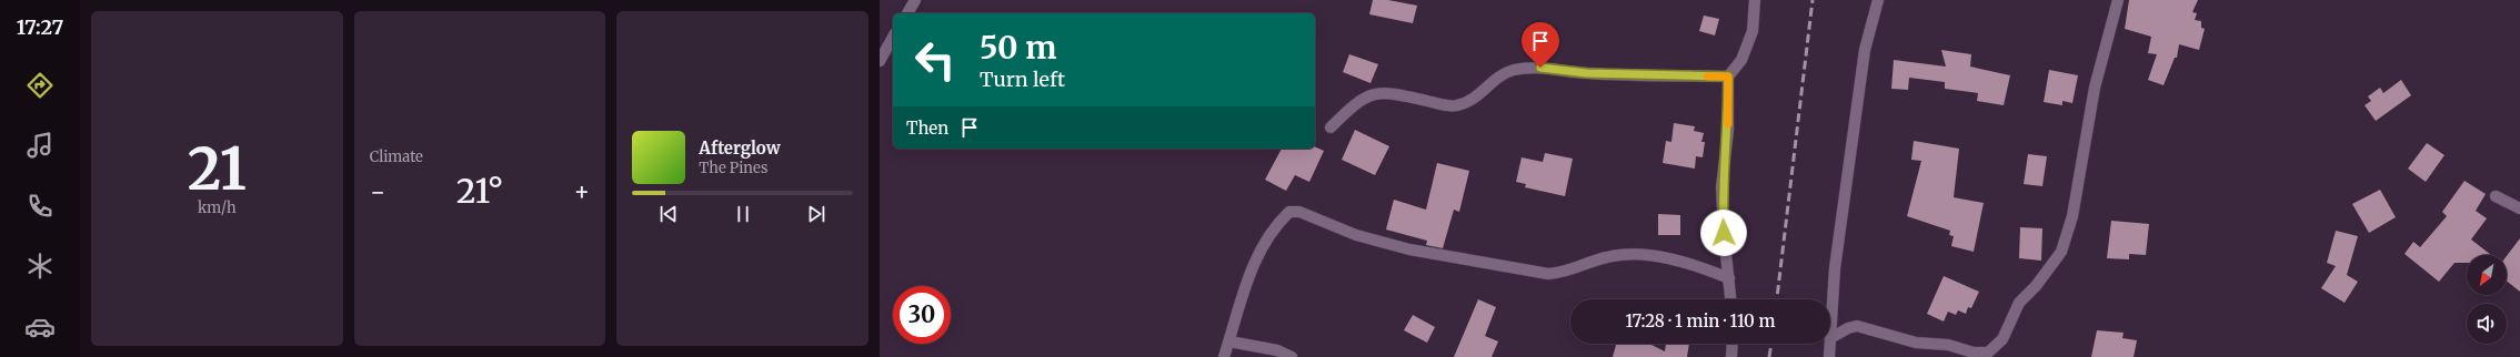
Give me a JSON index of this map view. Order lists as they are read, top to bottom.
{
  "north": "bottom left",
  "page": {
    "tabs": "17:27",
    "tile": [
      ["21", "km/h"],
      "Climate"
    ],
    "turn": ["50 m", "Turn left"],
    "then": "Then",
    "song": ["Afterglow", "The Pines"],
    "heat": ["−", "21°", "+"],
    "limit": "30",
    "trip": "17:28 · 1 min · 110 m"
  }
}
